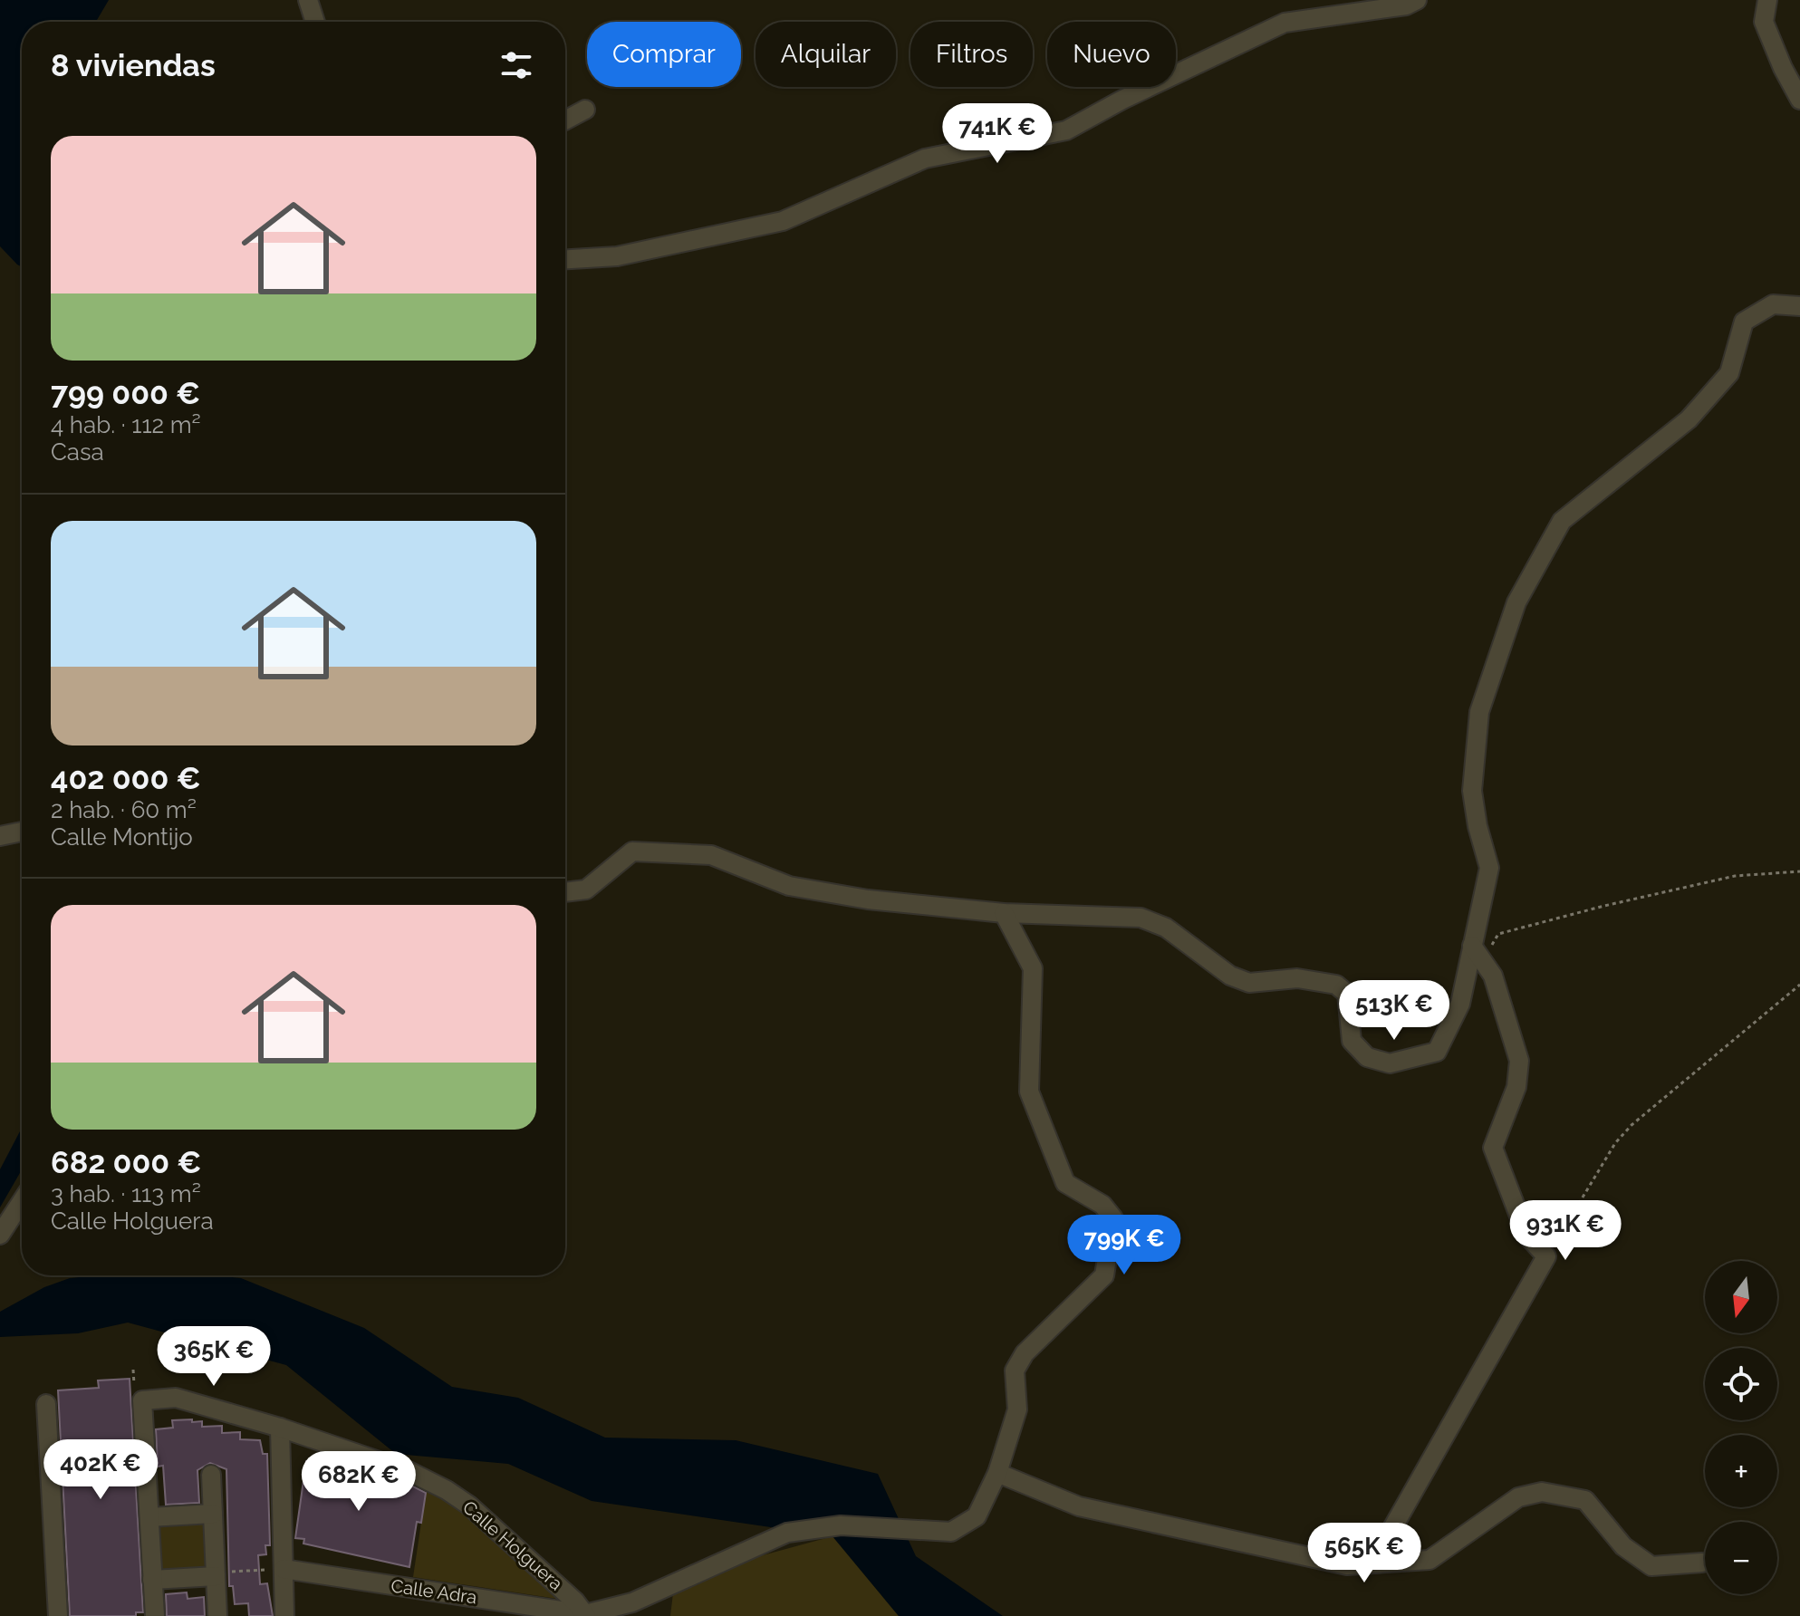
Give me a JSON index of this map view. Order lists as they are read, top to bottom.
{
  "streets": {
    "street": ["Calle Holguera", "Calle Adra"]
  },
  "crossings": [
    ["Calle Holguera", "Calle Adra"]
  ],
  "north": "bottom",
  "page": {
    "chip": [
      "Comprar",
      "Alquilar",
      "Filtros",
      "Nuevo"
    ],
    "heading": "8 viviendas",
    "price": [
      "741K €",
      "513K €",
      "931K €",
      "799K €",
      "365K €",
      "402K €",
      "682K €",
      "565K €"
    ],
    "list": [
      {
        "name": "799 000 €",
        "note": "4 hab. · 112 m² · Casa"
      },
      {
        "name": "402 000 €",
        "note": "2 hab. · 60 m² · Calle Montijo"
      },
      {
        "name": "682 000 €",
        "note": "3 hab. · 113 m² · Calle Holguera"
      }
    ],
    "map_buttons": ["+", "−"]
  }
}
